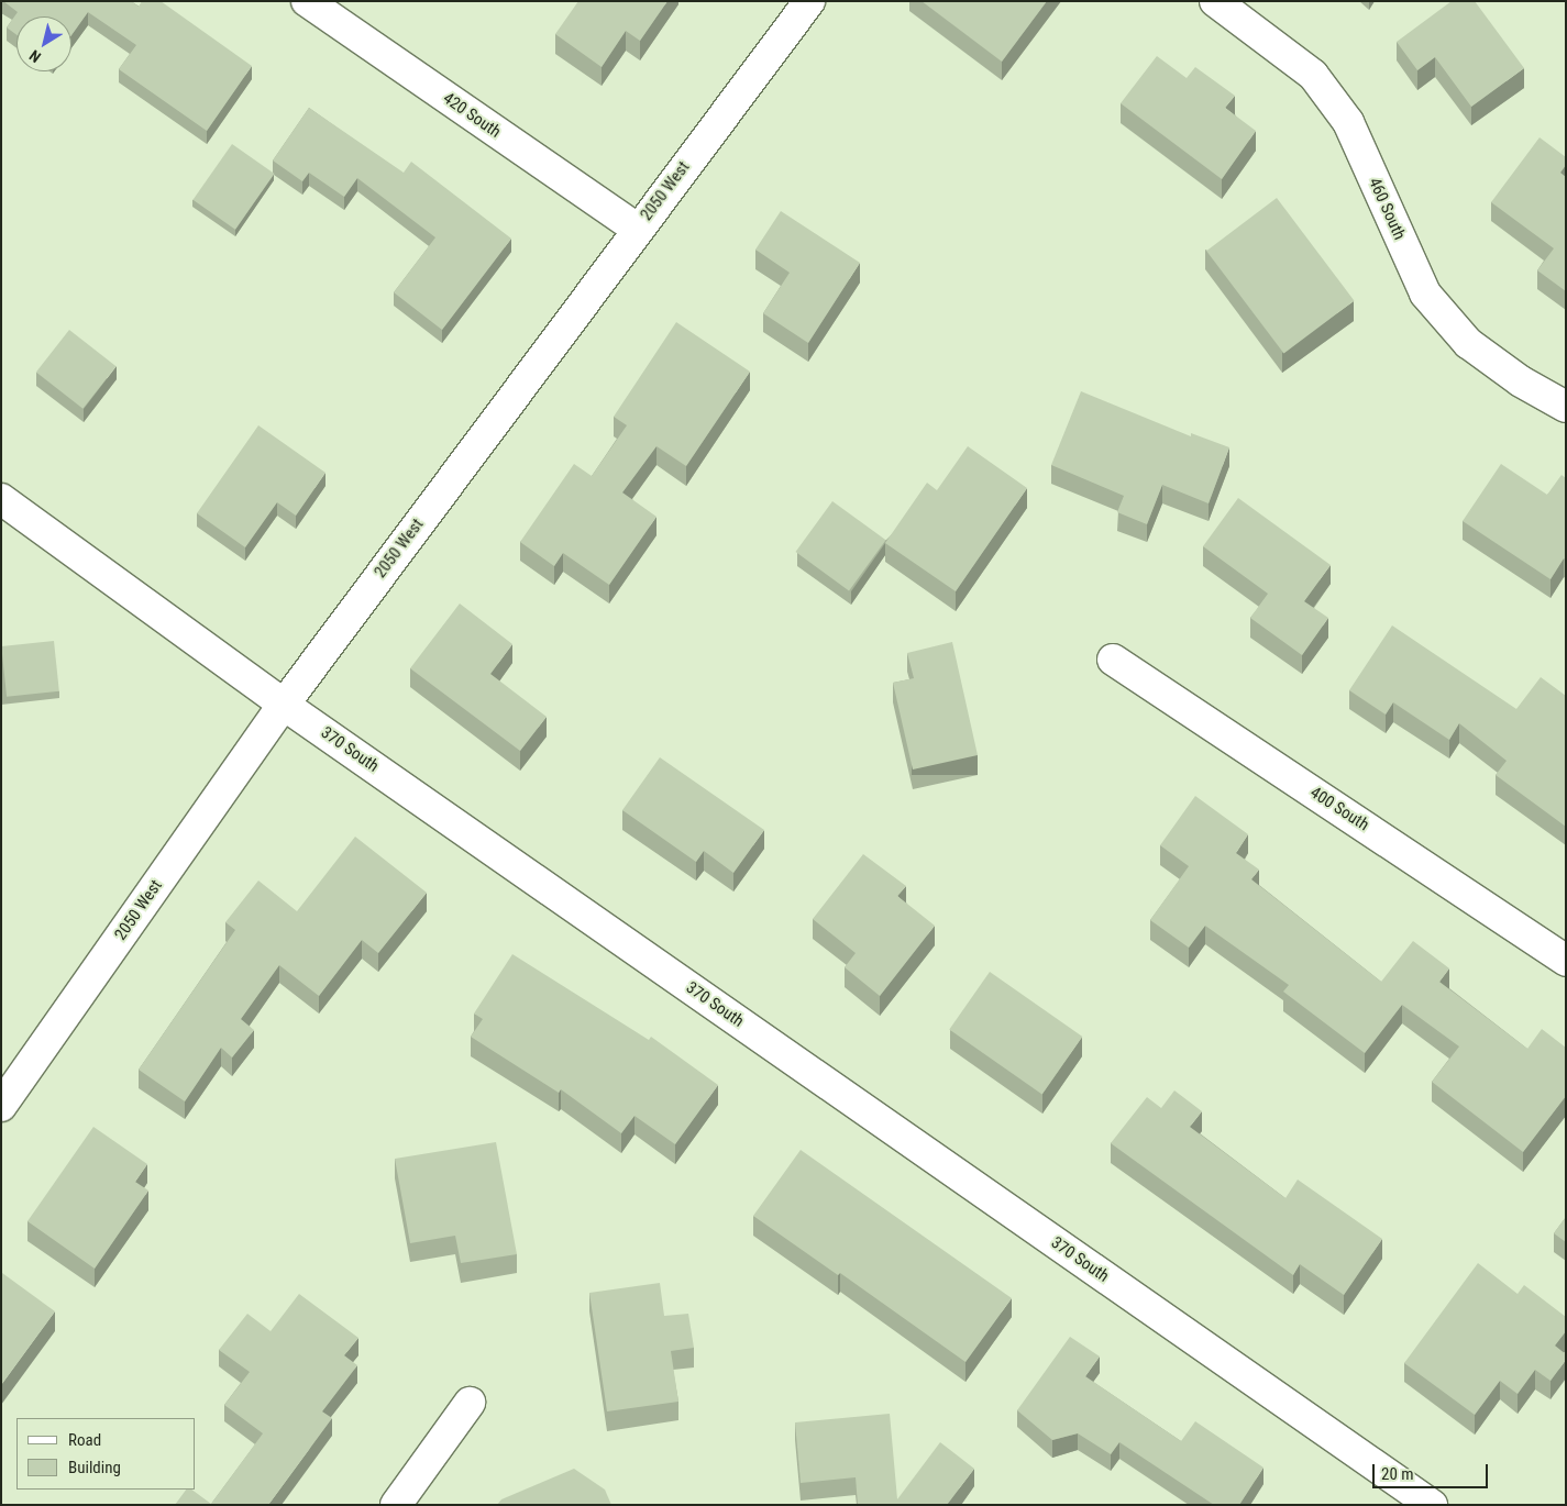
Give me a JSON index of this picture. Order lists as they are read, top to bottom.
{
  "streets": {
    "street": [
      "420 South",
      "2050 West",
      "460 South",
      "370 South",
      "400 South"
    ]
  },
  "crossings": [
    ["420 South", "2050 West"],
    ["2050 West", "370 South"]
  ],
  "legend": ["Road", "Building"],
  "scale_bar": "20 m",
  "north": "bottom left"
}
